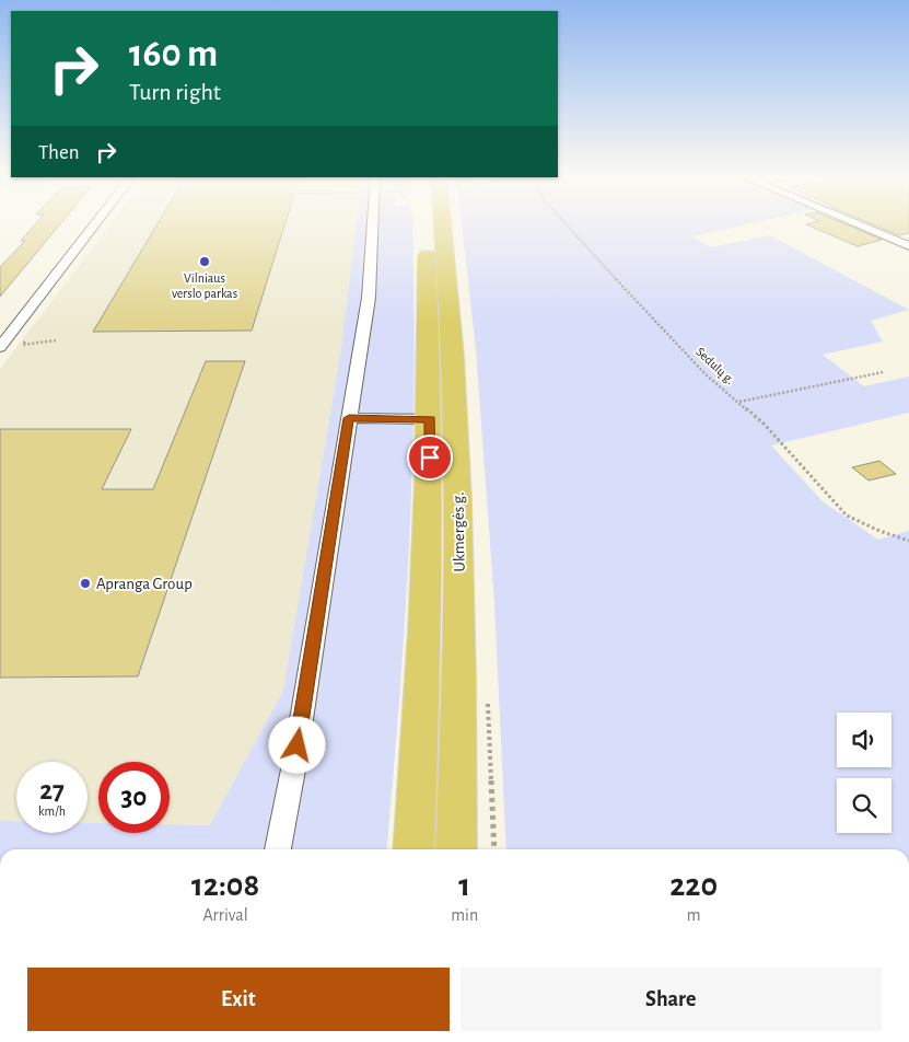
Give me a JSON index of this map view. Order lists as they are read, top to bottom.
{
  "streets": {
    "highway": ["Ukmergės g."],
    "path": ["Sedulų g."]
  },
  "places": ["Vilniaus verslo parkas", "Apranga Group"],
  "page": {
    "turn": ["160 m", "Turn right"],
    "then": "Then",
    "speed": "27 km/h",
    "limit": "30",
    "eta": [
      "12:08",
      "Arrival",
      "1",
      "min",
      "220",
      "m"
    ],
    "buttons": ["Exit", "Share"]
  }
}
